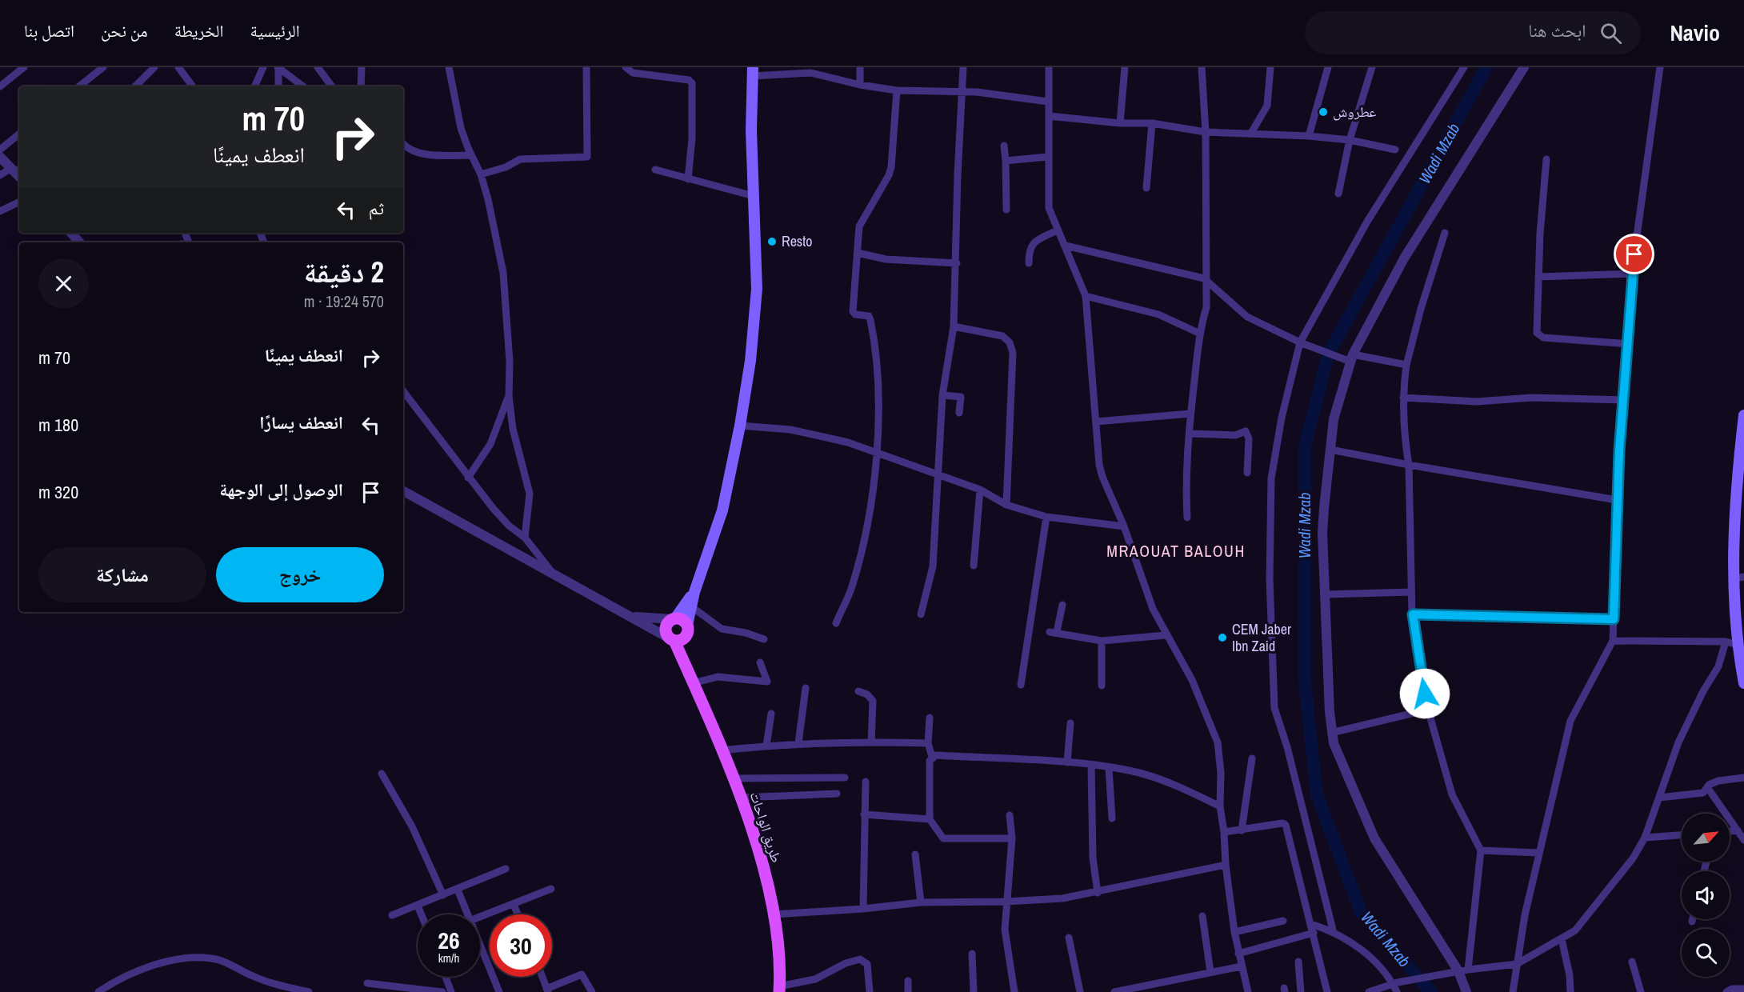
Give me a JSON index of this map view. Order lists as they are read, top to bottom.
{
  "streets": {
    "main road": ["طريق الواحات"]
  },
  "districts": ["MRAOUAT BALOUH"],
  "water": ["Wadi Mzab"],
  "places": ["عطروش", "Resto", "CEM Jaber Ibn Zaid"],
  "north": "top right",
  "page": {
    "header": "Navio",
    "search": "ابحث هنا",
    "nav": [
      "الرئيسية",
      "الخريطة",
      "من نحن",
      "اتصل بنا"
    ],
    "turn": ["70 m", "انعطف يمينًا"],
    "then": "ثم",
    "heading": ["2 دقيقة", "570 m · 19:24"],
    "list": [
      {
        "name": "انعطف يمينًا",
        "value": "70 m"
      },
      {
        "name": "انعطف يسارًا",
        "value": "180 m"
      },
      {
        "name": "الوصول إلى الوجهة",
        "value": "320 m"
      }
    ],
    "buttons": ["خروج", "مشاركة"],
    "speed": "26 km/h",
    "limit": "30"
  }
}
